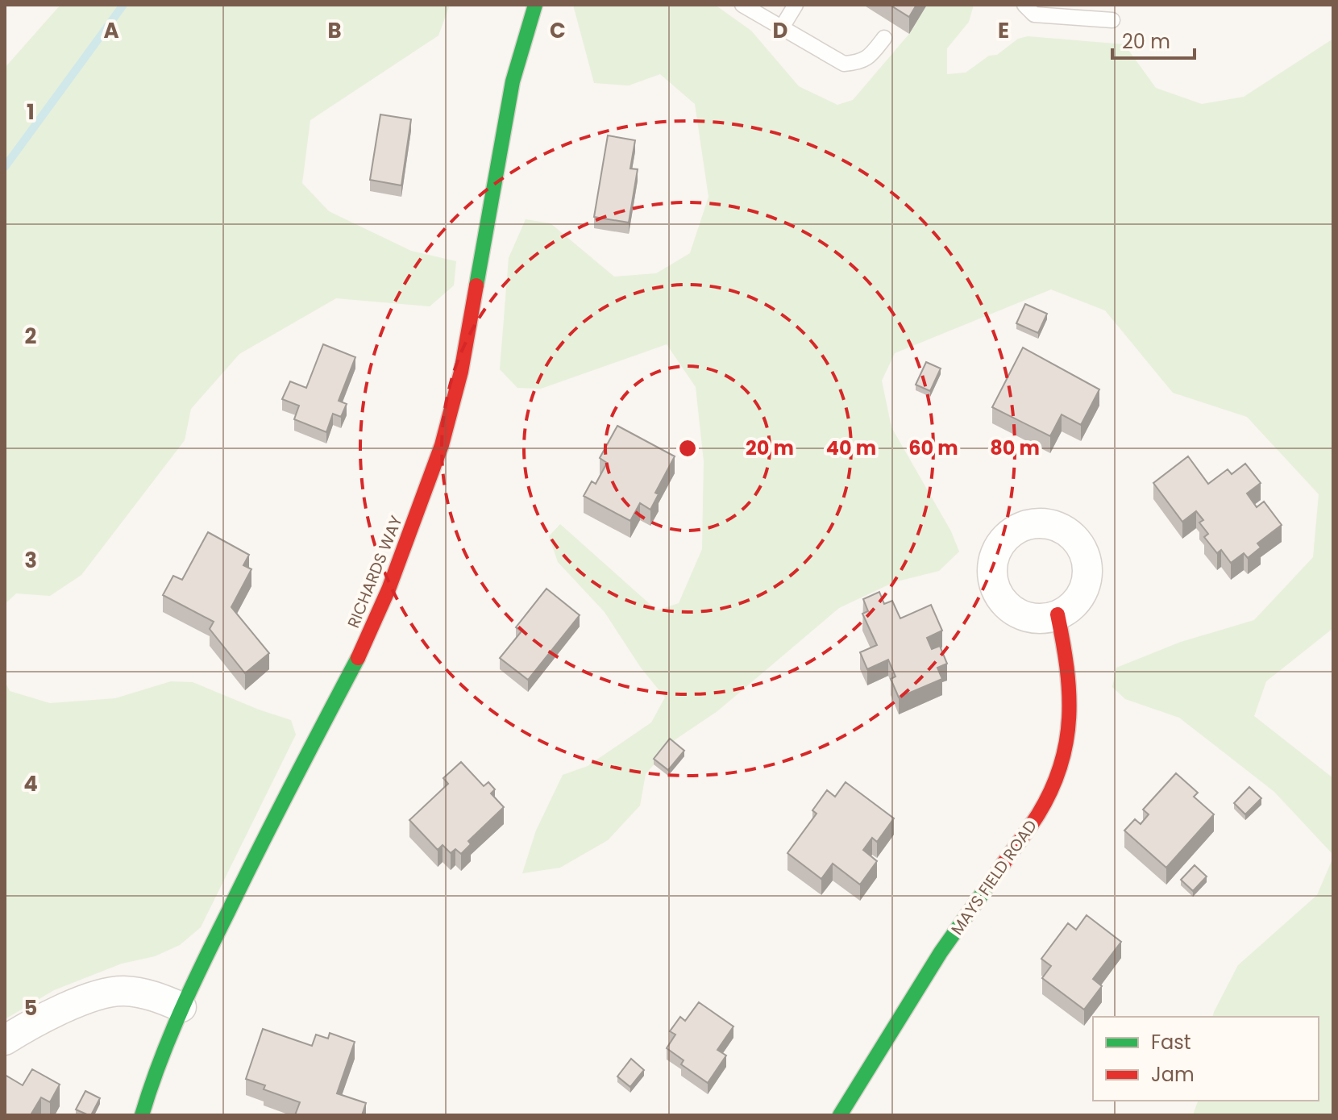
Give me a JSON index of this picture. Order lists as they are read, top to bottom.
{
  "streets": {
    "street": ["RICHARDS WAY", "MAYS FIELD ROAD"]
  },
  "legend": ["Fast", "Jam"],
  "scale_bar": "20 m",
  "grid": {
    "columns": [
      "A",
      "B",
      "C",
      "D",
      "E"
    ],
    "rows": [
      "1",
      "2",
      "3",
      "4",
      "5"
    ]
  },
  "rings": [
    "20 m",
    "40 m",
    "60 m",
    "80 m"
  ]
}
